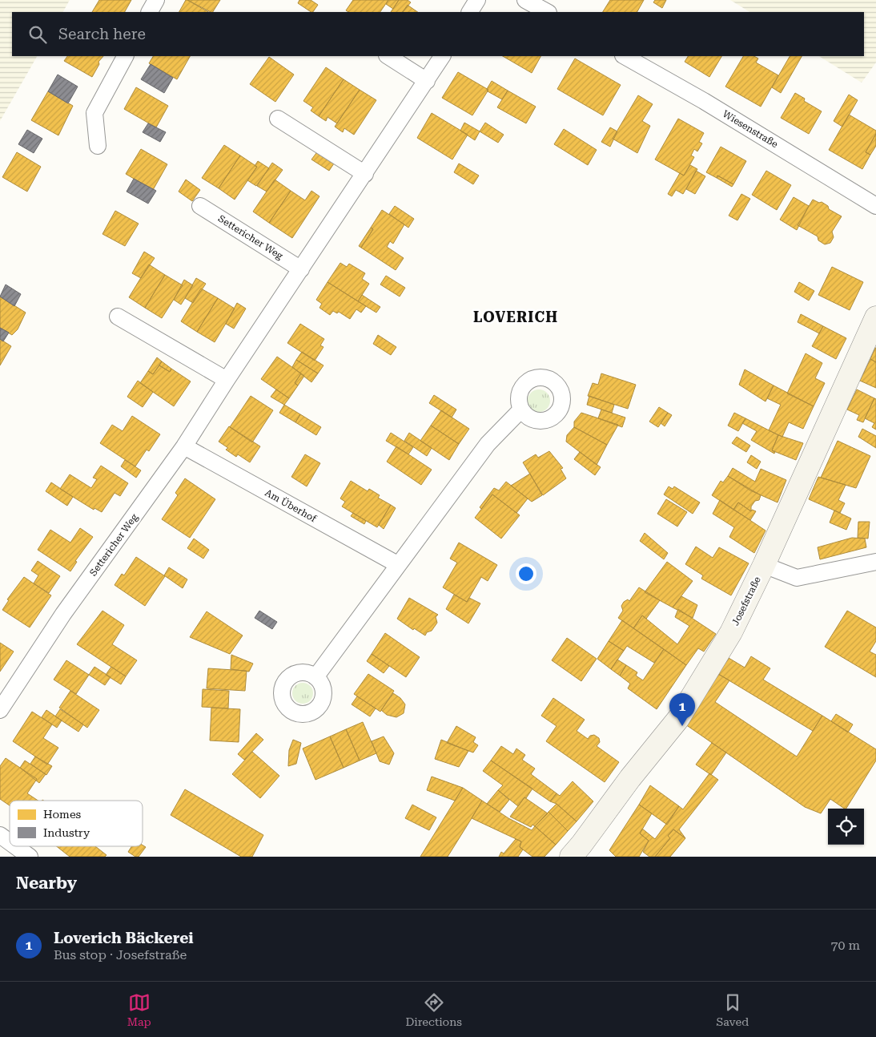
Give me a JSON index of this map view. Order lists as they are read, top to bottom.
{
  "streets": {
    "street": [
      "Wiesenstraße",
      "Settericher Weg",
      "Am Überhof",
      "Josefstraße"
    ]
  },
  "crossings": [
    ["Settericher Weg", "Am Überhof"]
  ],
  "districts": ["LOVERICH"],
  "legend": ["Homes", "Industry"],
  "page": {
    "search": "Search here",
    "pins": "1",
    "heading": "Nearby",
    "list": [
      {
        "mark": "1",
        "name": "Loverich Bäckerei",
        "note": "Bus stop · Josefstraße",
        "value": "70 m"
      }
    ],
    "nav": ["Map", "Directions", "Saved"]
  }
}
